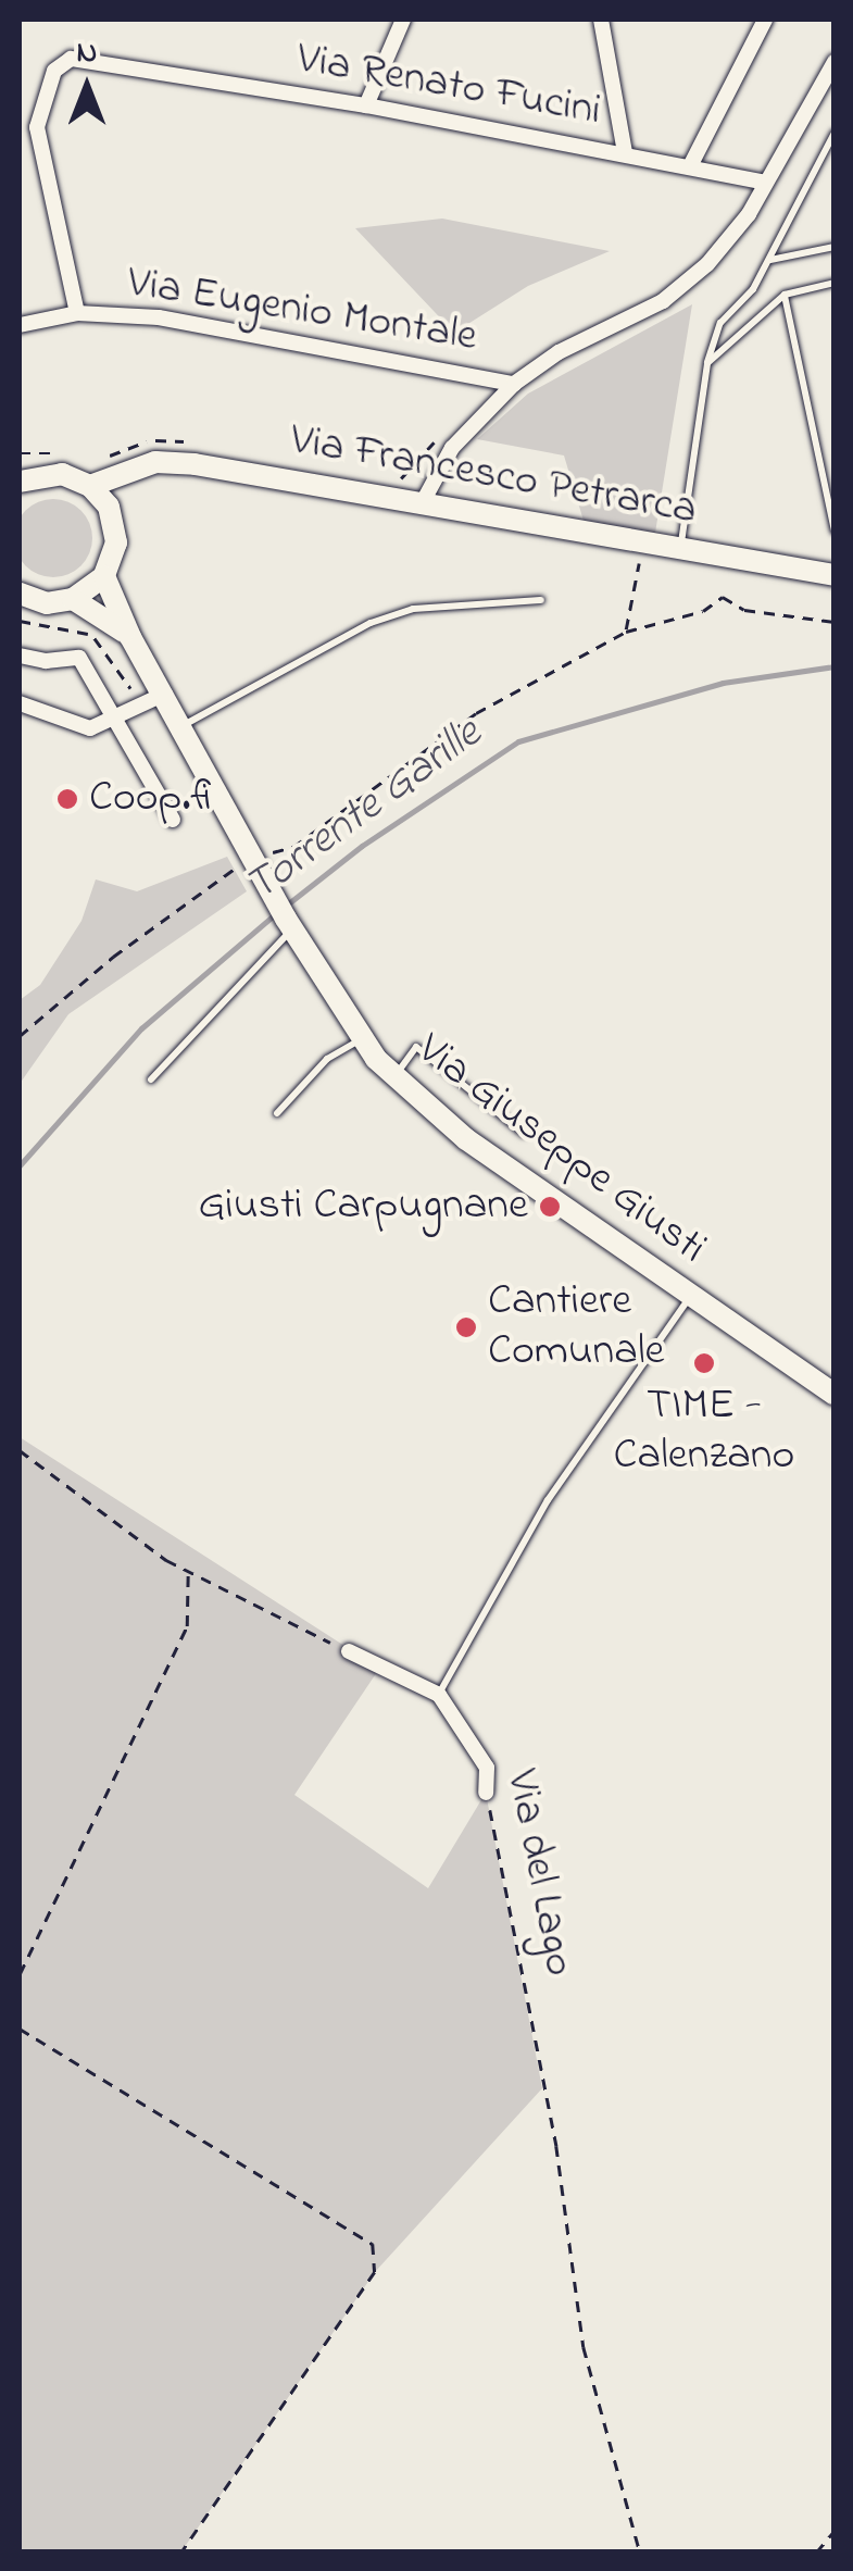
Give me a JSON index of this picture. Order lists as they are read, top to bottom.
{
  "streets": {
    "street": [
      "Via Renato Fucini",
      "Via Eugenio Montale",
      "Via Francesco Petrarca",
      "Via Giuseppe Giusti",
      "Via del Lago"
    ]
  },
  "crossings": [
    ["Via Renato Fucini", "Via Eugenio Montale"]
  ],
  "water": ["Torrente Garille"],
  "places": [
    "Coop.fi",
    "Giusti Carpugnane",
    "Cantiere Comunale",
    "TIME - Calenzano"
  ],
  "north": "top"
}
